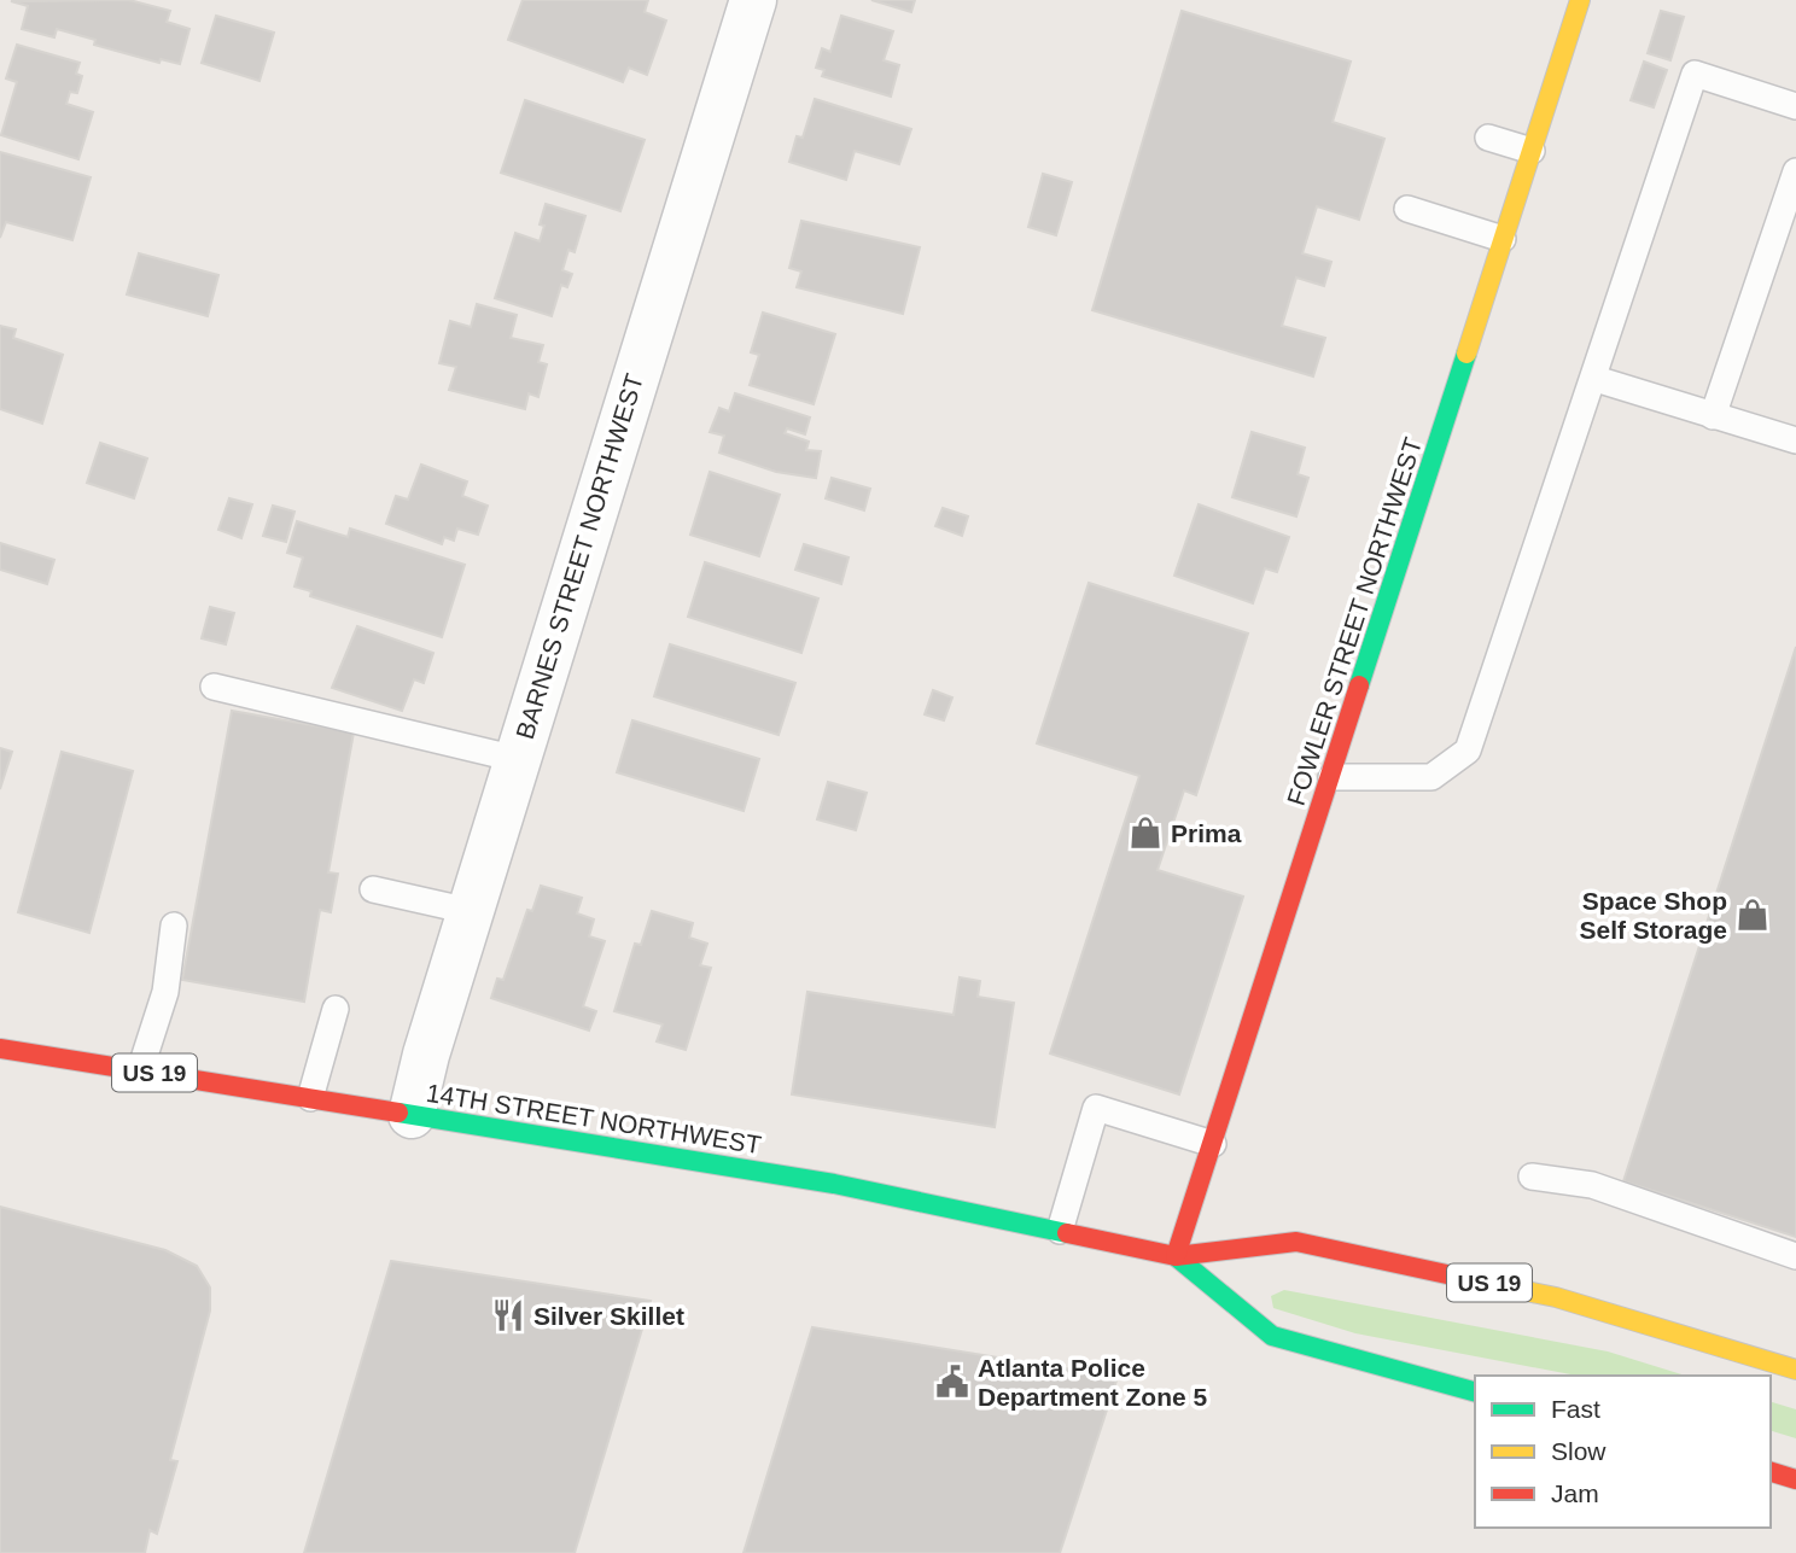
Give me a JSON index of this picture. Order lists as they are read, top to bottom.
{
  "streets": {
    "main road": ["FOWLER STREET NORTHWEST", "US 19", "14TH STREET NORTHWEST"],
    "street": ["BARNES STREET NORTHWEST"]
  },
  "crossings": [
    ["BARNES STREET NORTHWEST", "14TH STREET NORTHWEST"],
    ["FOWLER STREET NORTHWEST", "14TH STREET NORTHWEST"]
  ],
  "places": {
    "shop": ["Prima", "Space Shop Self Storage"],
    "restaurant": ["Silver Skillet"],
    "public building": ["Atlanta Police Department Zone 5"]
  },
  "legend": ["Fast", "Slow", "Jam"]
}
